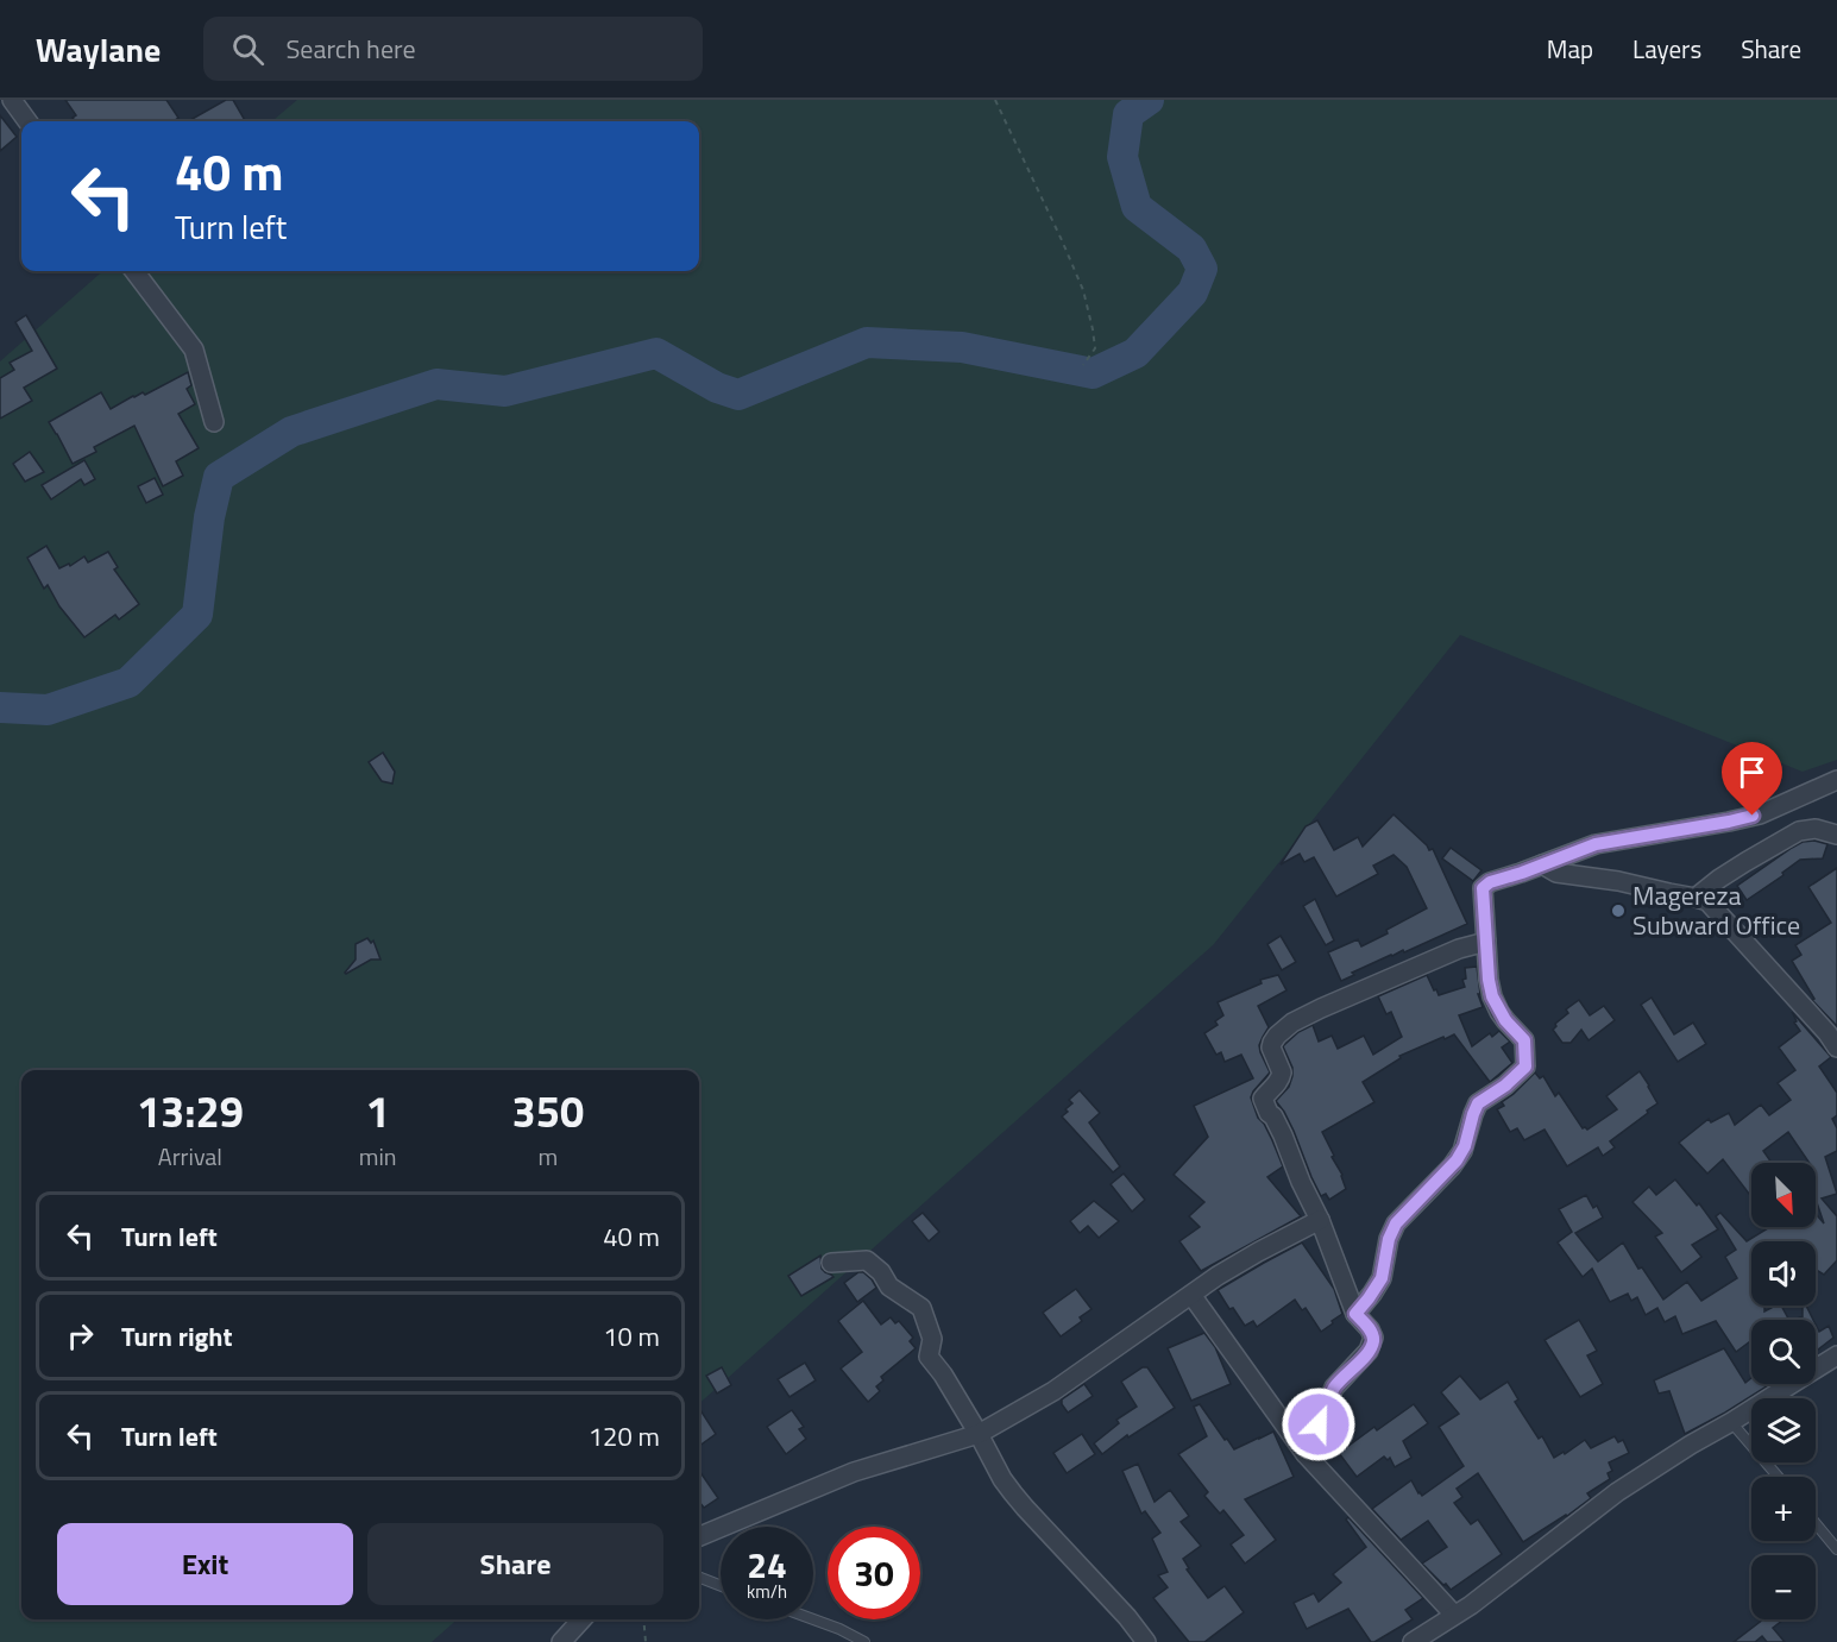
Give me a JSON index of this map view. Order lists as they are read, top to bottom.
{
  "places": ["Magereza Subward Office"],
  "north": "bottom right",
  "page": {
    "header": "Waylane",
    "search": "Search here",
    "nav": ["Map", "Layers", "Share"],
    "turn": ["40 m", "Turn left"],
    "eta": [
      "13:29",
      "Arrival",
      "1",
      "min",
      "350",
      "m"
    ],
    "map_buttons": ["+", "−"],
    "list": [
      {
        "name": "Turn left",
        "value": "40 m"
      },
      {
        "name": "Turn right",
        "value": "10 m"
      },
      {
        "name": "Turn left",
        "value": "120 m"
      }
    ],
    "buttons": ["Exit", "Share"],
    "speed": "24 km/h",
    "limit": "30"
  }
}
